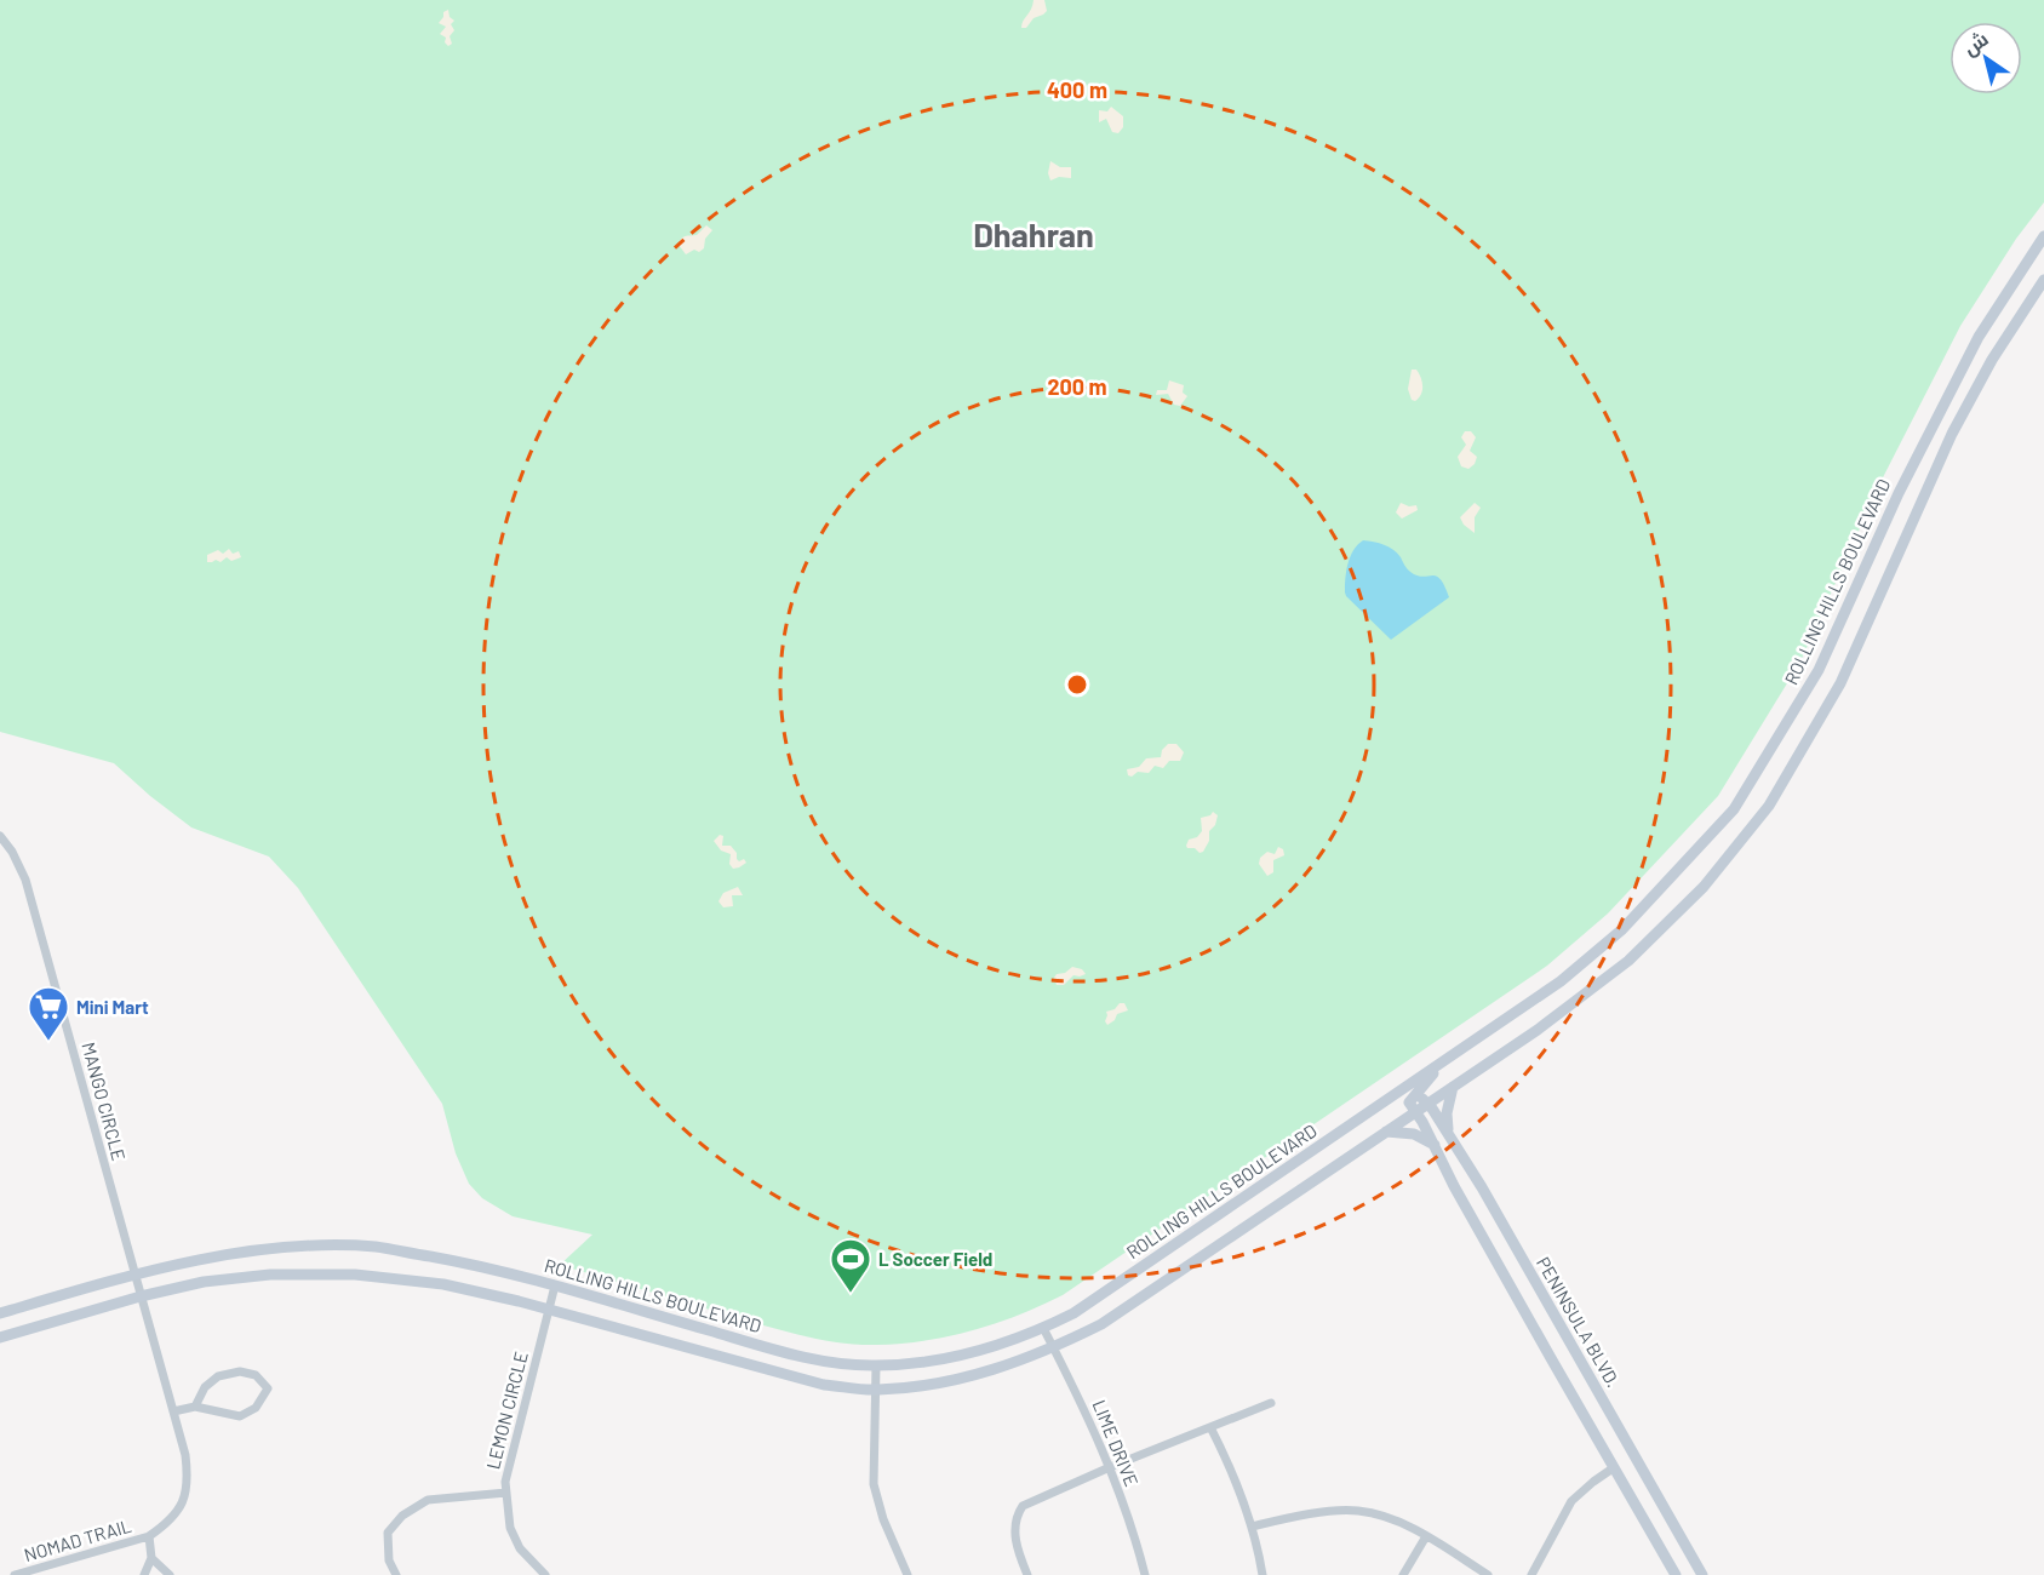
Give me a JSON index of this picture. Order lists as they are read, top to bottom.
{
  "streets": {
    "main road": ["ROLLING HILLS BOULEVARD", "PENINSULA BLVD."],
    "street": [
      "MANGO CIRCLE",
      "LEMON CIRCLE",
      "LIME DRIVE",
      "NOMAD TRAIL"
    ]
  },
  "crossings": [
    ["ROLLING HILLS BOULEVARD", "MANGO CIRCLE"],
    ["ROLLING HILLS BOULEVARD", "LEMON CIRCLE"],
    ["ROLLING HILLS BOULEVARD", "LIME DRIVE"],
    ["MANGO CIRCLE", "NOMAD TRAIL"]
  ],
  "districts": ["Dhahran"],
  "places": {
    "supermarket": ["Mini Mart"],
    "sports": ["L Soccer Field"]
  },
  "north": "top left",
  "rings": ["400 m", "200 m"]
}
